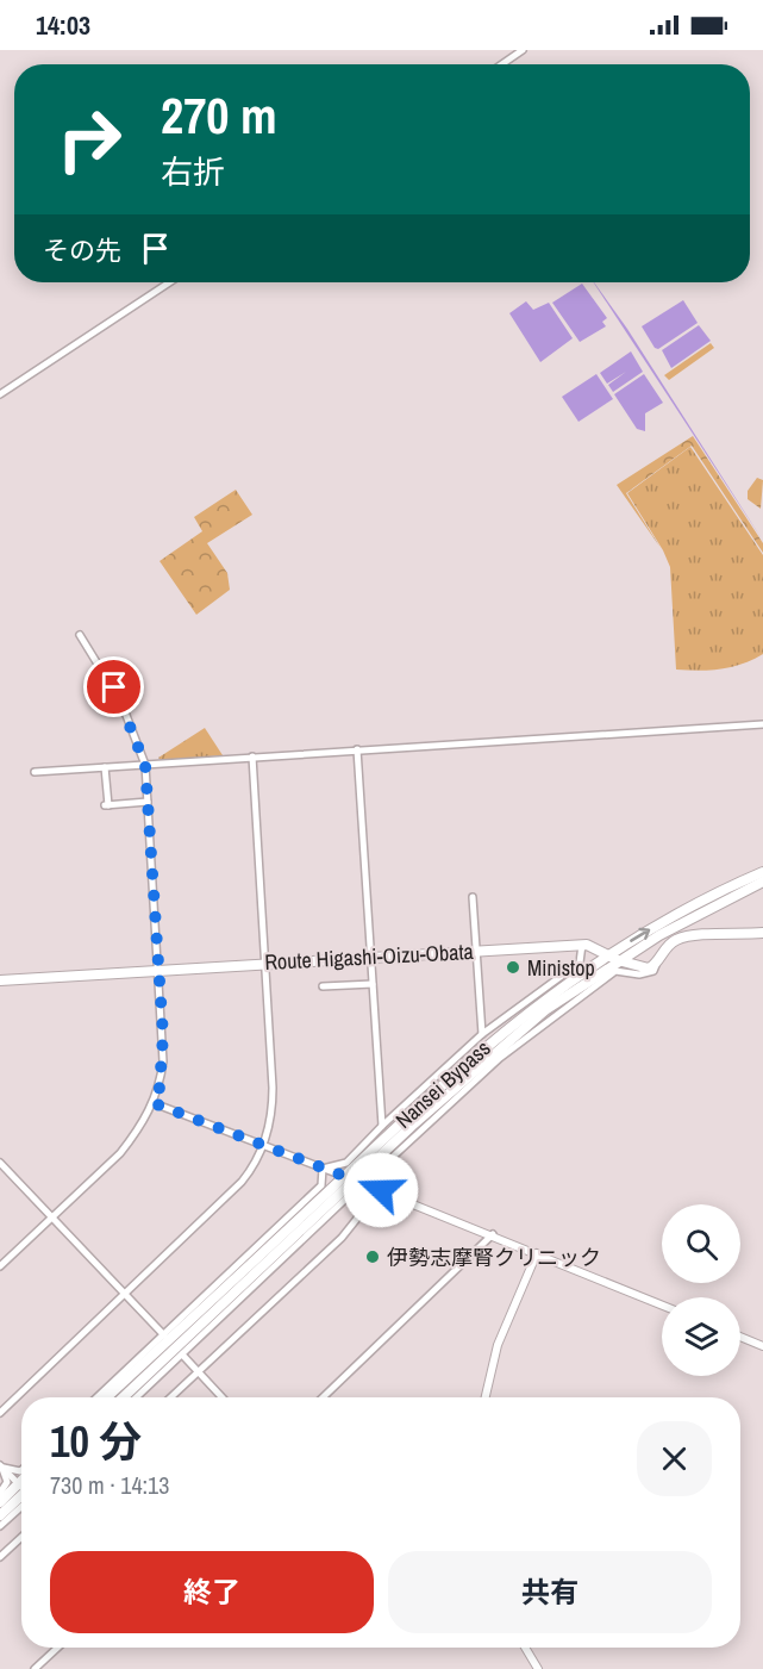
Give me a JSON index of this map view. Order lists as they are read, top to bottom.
{
  "streets": {
    "highway": ["Nansei Bypass"],
    "main road": ["Route Higashi-Oizu-Obata"]
  },
  "crossings": [
    ["Route Higashi-Oizu-Obata", "Nansei Bypass"]
  ],
  "places": ["Ministop", "伊勢志摩腎クリニック"],
  "page": {
    "status": "14:03",
    "turn": ["270 m", "右折"],
    "then": "その先",
    "heading": ["10 分", "730 m · 14:13"],
    "buttons": ["終了", "共有"]
  }
}
